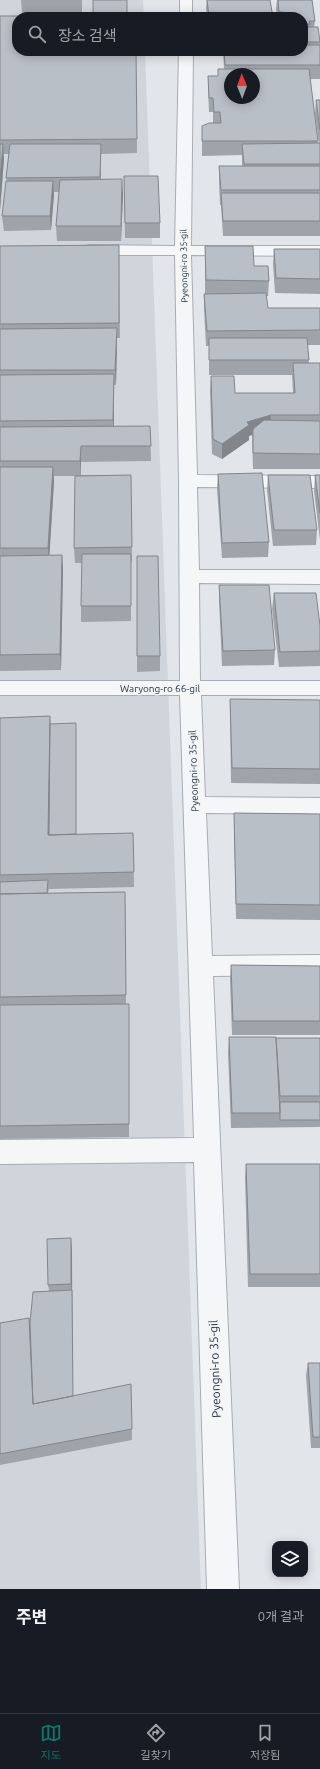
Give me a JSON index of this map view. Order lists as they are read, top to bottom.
{
  "streets": {
    "street": ["Pyeongni-ro 35-gil", "Waryong-ro 66-gil"]
  },
  "crossings": [
    ["Pyeongni-ro 35-gil", "Waryong-ro 66-gil"]
  ],
  "north": "top",
  "page": {
    "search": "장소 검색",
    "heading": ["주변", "0개 결과"],
    "nav": ["지도", "길찾기", "저장됨"]
  }
}
